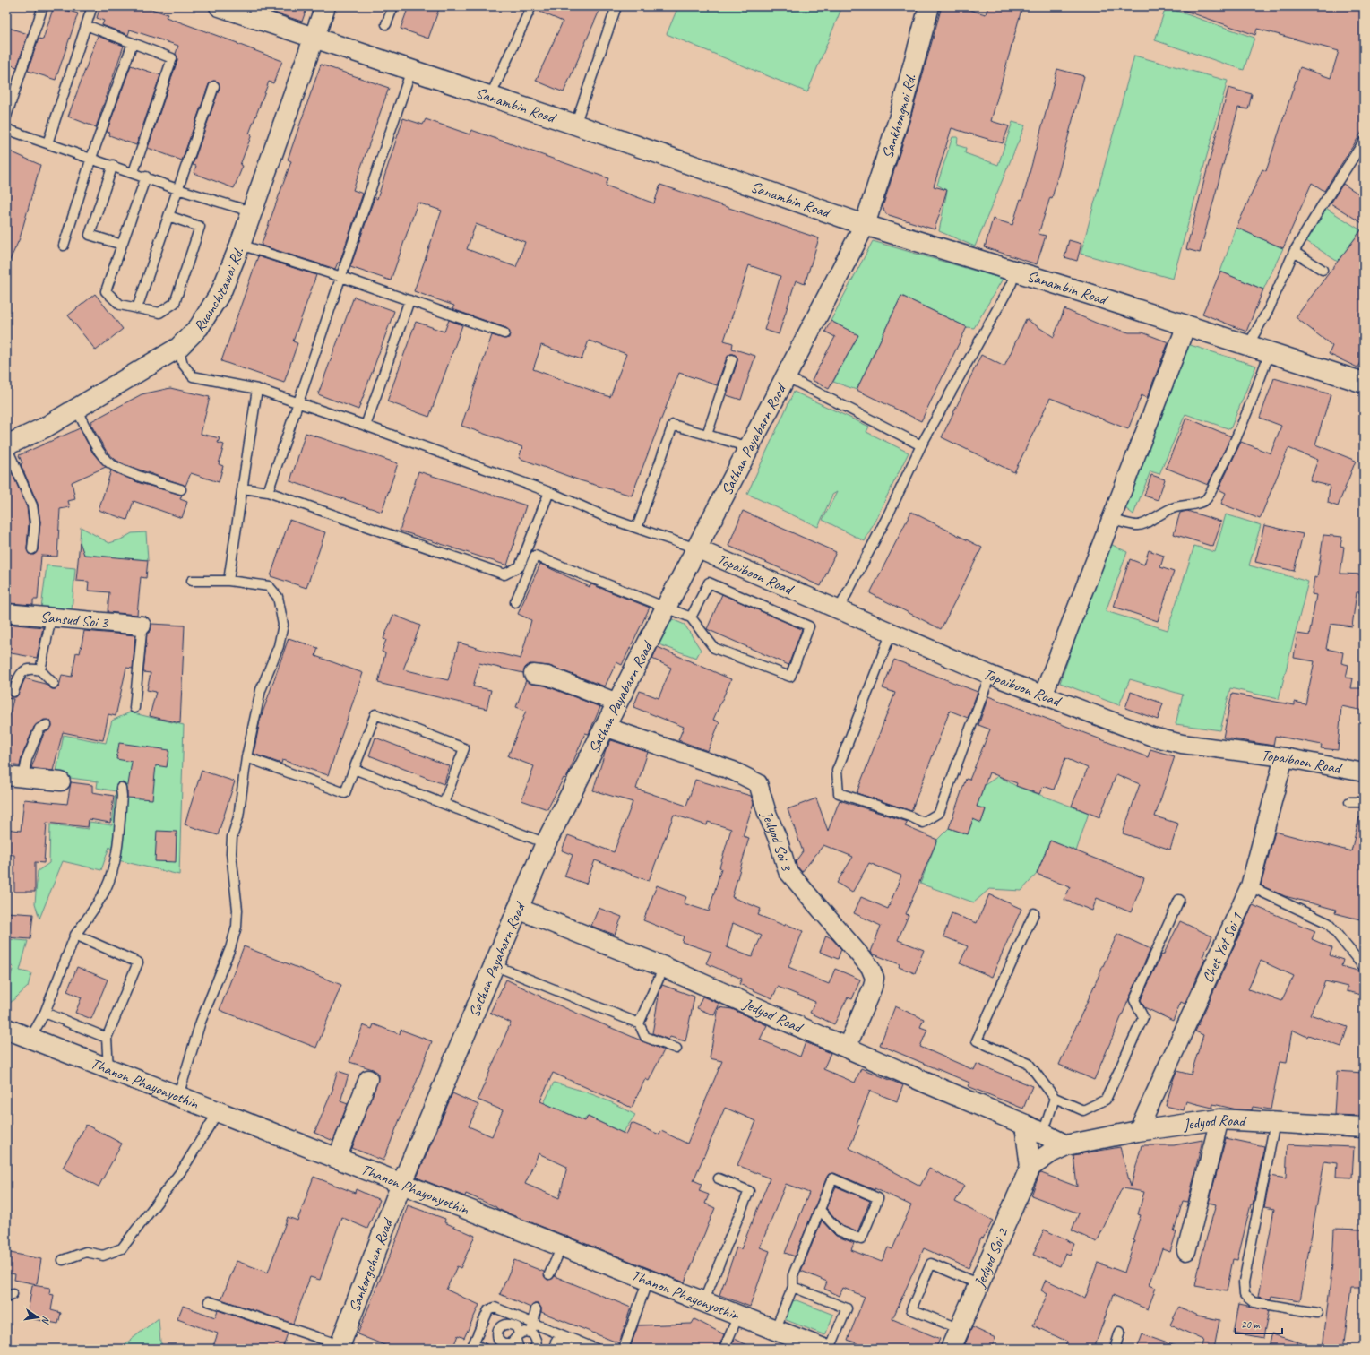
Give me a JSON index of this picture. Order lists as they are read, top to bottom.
{
  "streets": {
    "street": [
      "Sanambin Road",
      "Sankhongnoi Rd.",
      "Ruamchitawai Rd.",
      "Sathan Payabarn Road",
      "Topaiboon Road",
      "Sansud Soi 3",
      "Jedyod Soi 3",
      "Chet Yot Soi 1",
      "Jedyod Road",
      "Thanon Phayonyothin",
      "Jedyod Soi 2",
      "Sankorgchan Road"
    ]
  },
  "crossings": [
    ["Sanambin Road", "Sankhongnoi Rd."],
    ["Sanambin Road", "Ruamchitawai Rd."],
    ["Sanambin Road", "Sathan Payabarn Road"],
    ["Sankhongnoi Rd.", "Sathan Payabarn Road"],
    ["Sathan Payabarn Road", "Topaiboon Road"],
    ["Sathan Payabarn Road", "Jedyod Soi 3"],
    ["Sathan Payabarn Road", "Jedyod Road"],
    ["Sathan Payabarn Road", "Thanon Phayonyothin"],
    ["Sathan Payabarn Road", "Sankorgchan Road"],
    ["Topaiboon Road", "Chet Yot Soi 1"],
    ["Jedyod Soi 3", "Jedyod Road"],
    ["Chet Yot Soi 1", "Jedyod Road"],
    ["Jedyod Road", "Jedyod Soi 2"],
    ["Thanon Phayonyothin", "Sankorgchan Road"]
  ],
  "scale_bar": "20 m",
  "north": "right"
}
